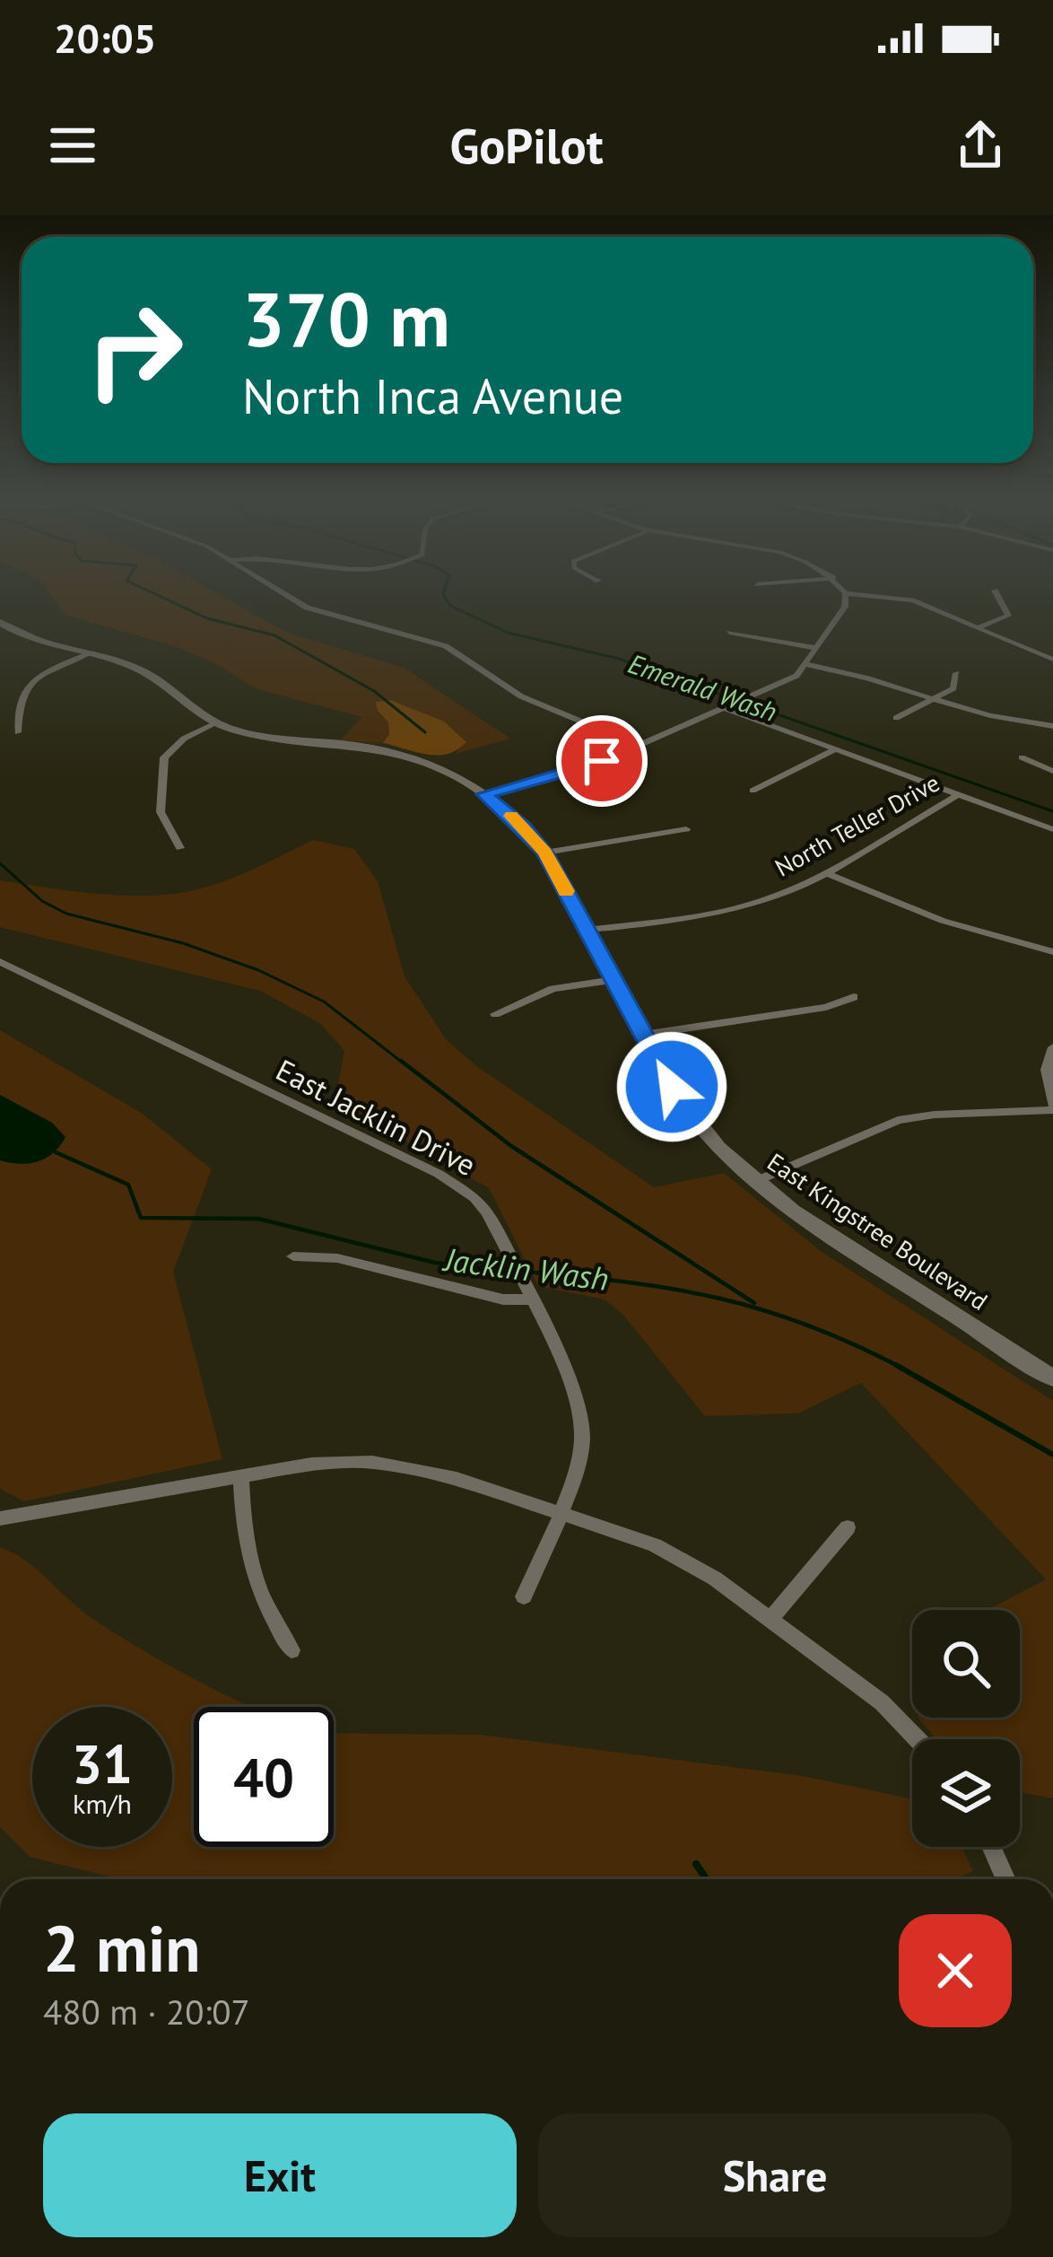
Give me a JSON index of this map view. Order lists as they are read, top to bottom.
{
  "streets": {
    "street": ["North Teller Drive", "East Jacklin Drive", "East Kingstree Boulevard"]
  },
  "crossings": [
    ["North Teller Drive", "East Kingstree Boulevard"]
  ],
  "water": ["Emerald Wash", "Jacklin Wash"],
  "page": {
    "status": "20:05",
    "header": "GoPilot",
    "turn": ["370 m", "North Inca Avenue"],
    "speed": "31 km/h",
    "limit": "40",
    "heading": ["2 min", "480 m · 20:07"],
    "buttons": ["Exit", "Share"]
  }
}
